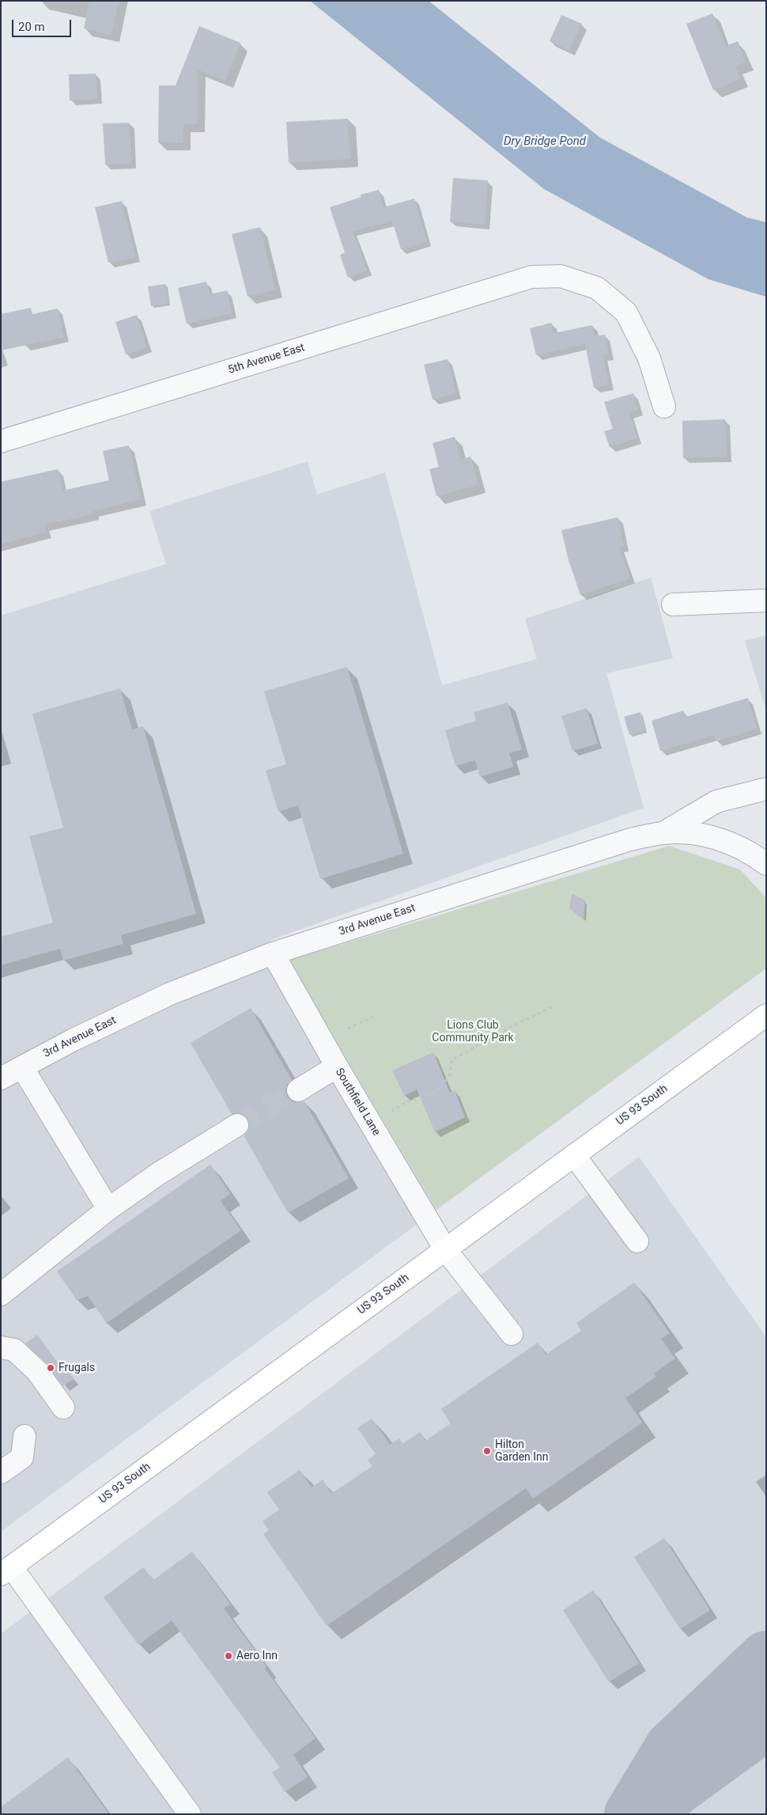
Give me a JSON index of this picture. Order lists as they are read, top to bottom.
{
  "streets": {
    "main road": ["US 93 South"],
    "street": ["5th Avenue East", "3rd Avenue East", "Southfield Lane"]
  },
  "crossings": [
    ["3rd Avenue East", "Southfield Lane"],
    ["Southfield Lane", "US 93 South"]
  ],
  "water": ["Dry Bridge Pond"],
  "parks": ["Lions Club Community Park"],
  "places": ["Frugals", "Hilton Garden Inn", "Aero Inn"],
  "scale_bar": "20 m"
}
